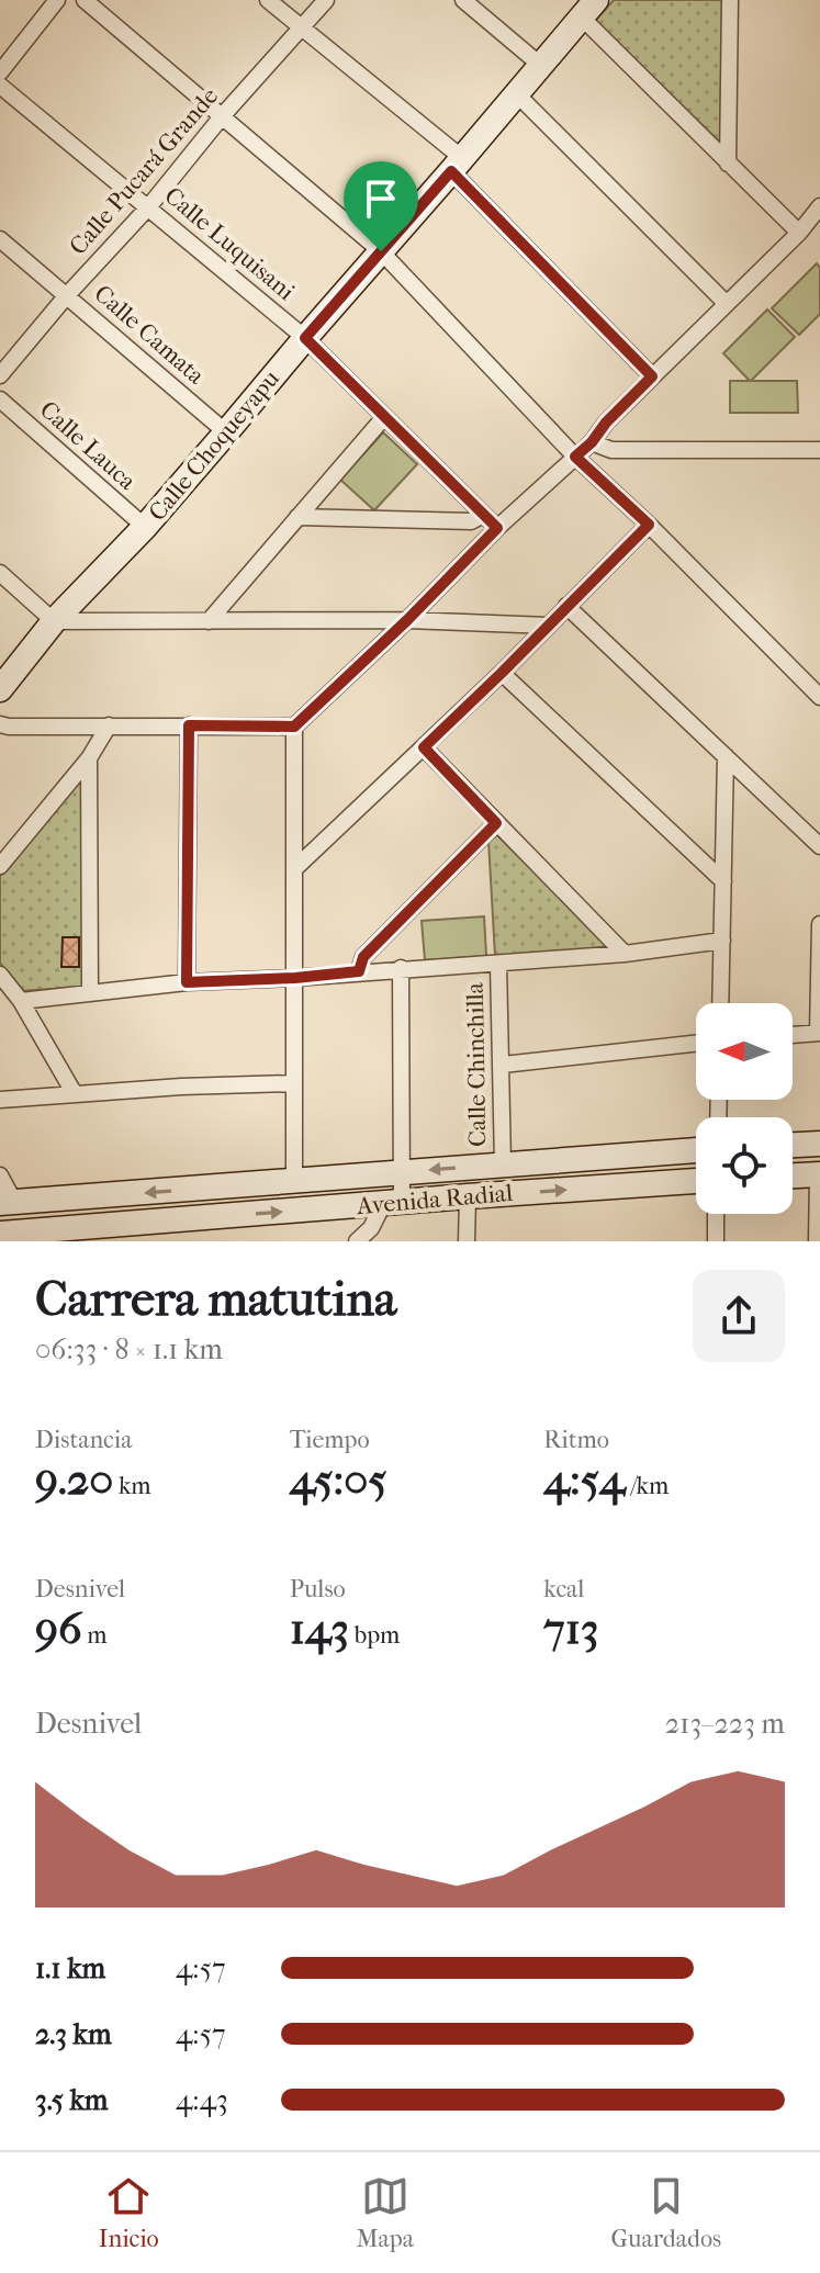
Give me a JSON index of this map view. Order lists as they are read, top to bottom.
{
  "streets": {
    "street": [
      "Calle Pucará Grande",
      "Calle Luquisani",
      "Calle Camata",
      "Calle Lauca",
      "Calle Choqueyapu",
      "Calle Chinchilla",
      "Avenida Radial"
    ]
  },
  "crossings": [
    ["Calle Pucará Grande", "Calle Luquisani"],
    ["Calle Pucará Grande", "Calle Camata"],
    ["Calle Luquisani", "Calle Choqueyapu"],
    ["Calle Camata", "Calle Choqueyapu"],
    ["Calle Lauca", "Calle Choqueyapu"],
    ["Calle Chinchilla", "Avenida Radial"]
  ],
  "north": "left",
  "page": {
    "heading": ["Carrera matutina", "06:33 · 8 × 1.1 km"],
    "stats": [
      ["Distancia", "9.20 km"],
      ["Tiempo", "45:05"],
      ["Ritmo", "4:54 /km"],
      ["Desnivel", "96 m"],
      ["Pulso", "143 bpm"],
      ["kcal", "713"]
    ],
    "chart": ["Desnivel", "213–223 m"],
    "list": [
      {
        "name": "1.1 km",
        "note": "4:57"
      },
      {
        "name": "2.3 km",
        "note": "4:57"
      },
      {
        "name": "3.5 km",
        "note": "4:43"
      }
    ],
    "tabs": ["Inicio", "Mapa", "Guardados"]
  }
}
